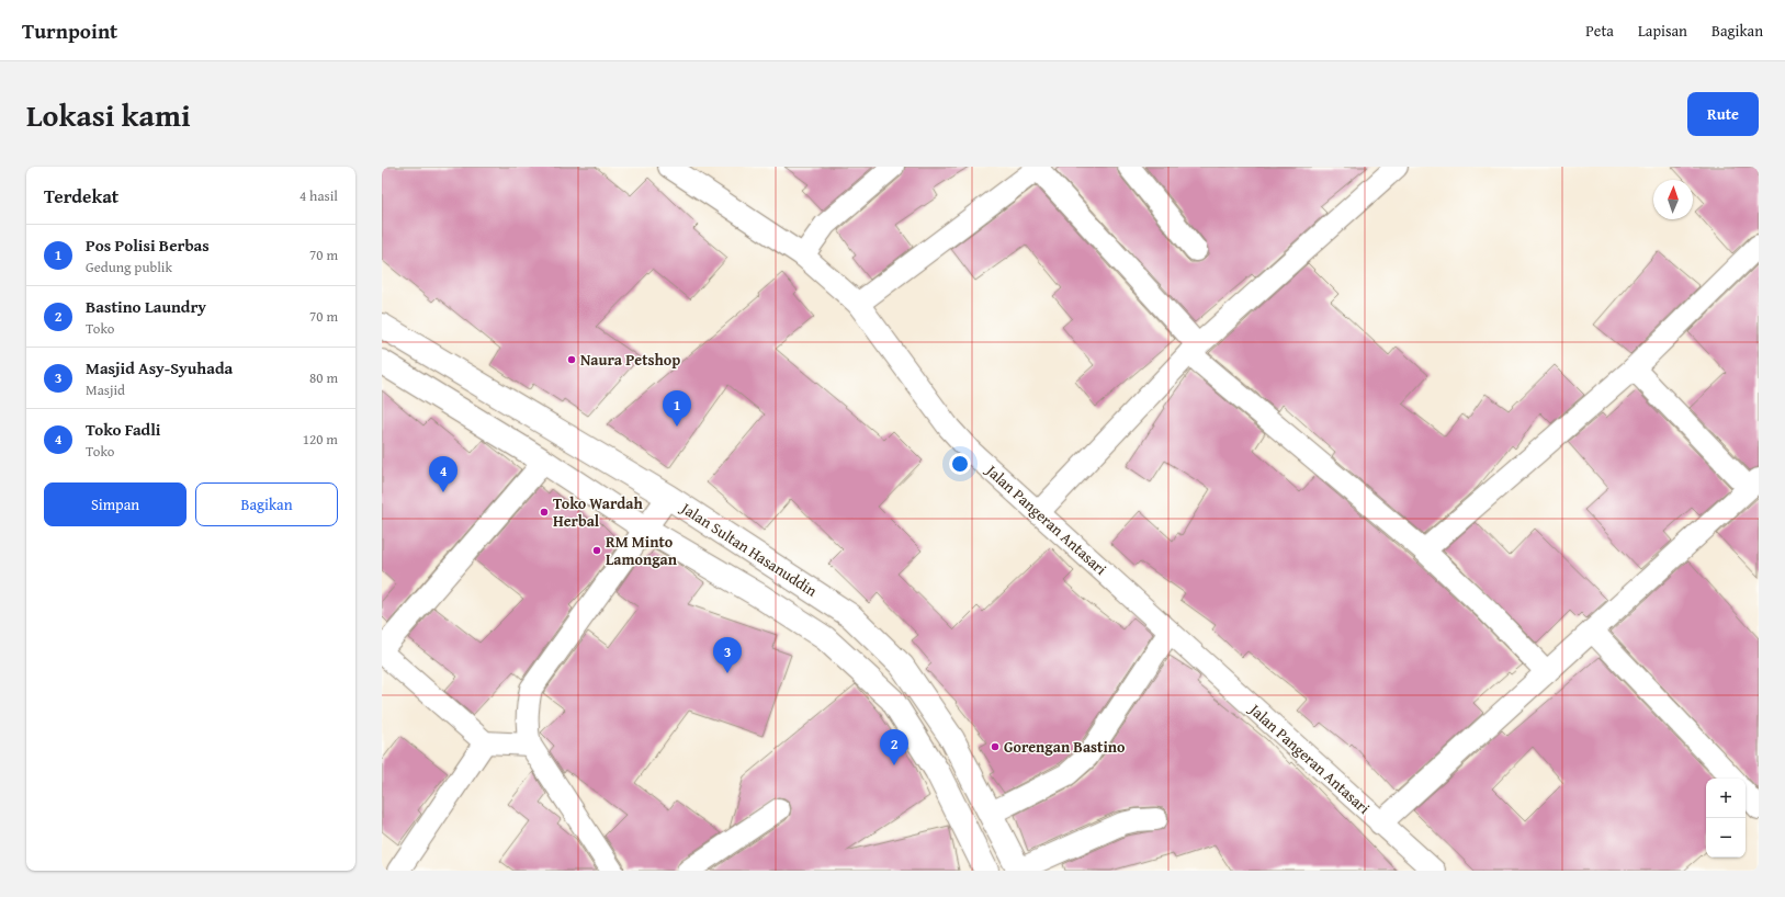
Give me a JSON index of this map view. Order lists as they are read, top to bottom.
{
  "streets": {
    "street": ["Jalan Pangeran Antasari", "Jalan Sultan Hasanuddin"]
  },
  "places": [
    "Naura Petshop",
    "Toko Wardah Herbal",
    "RM Minto Lamongan",
    "Gorengan Bastino"
  ],
  "north": "top",
  "page": {
    "header": "Turnpoint",
    "nav": ["Peta", "Lapisan", "Bagikan"],
    "title": "Lokasi kami",
    "buttons": [
      "Rute",
      ["Simpan", "Bagikan"]
    ],
    "heading": ["Terdekat", "4 hasil"],
    "list": [
      {
        "mark": "1",
        "name": "Pos Polisi Berbas",
        "note": "Gedung publik",
        "value": "70 m"
      },
      {
        "mark": "2",
        "name": "Bastino Laundry",
        "note": "Toko",
        "value": "70 m"
      },
      {
        "mark": "3",
        "name": "Masjid Asy-Syuhada",
        "note": "Masjid",
        "value": "80 m"
      },
      {
        "mark": "4",
        "name": "Toko Fadli",
        "note": "Toko",
        "value": "120 m"
      }
    ],
    "pins": [
      "1",
      "4",
      "3",
      "2"
    ],
    "map_buttons": ["+", "−"]
  }
}
